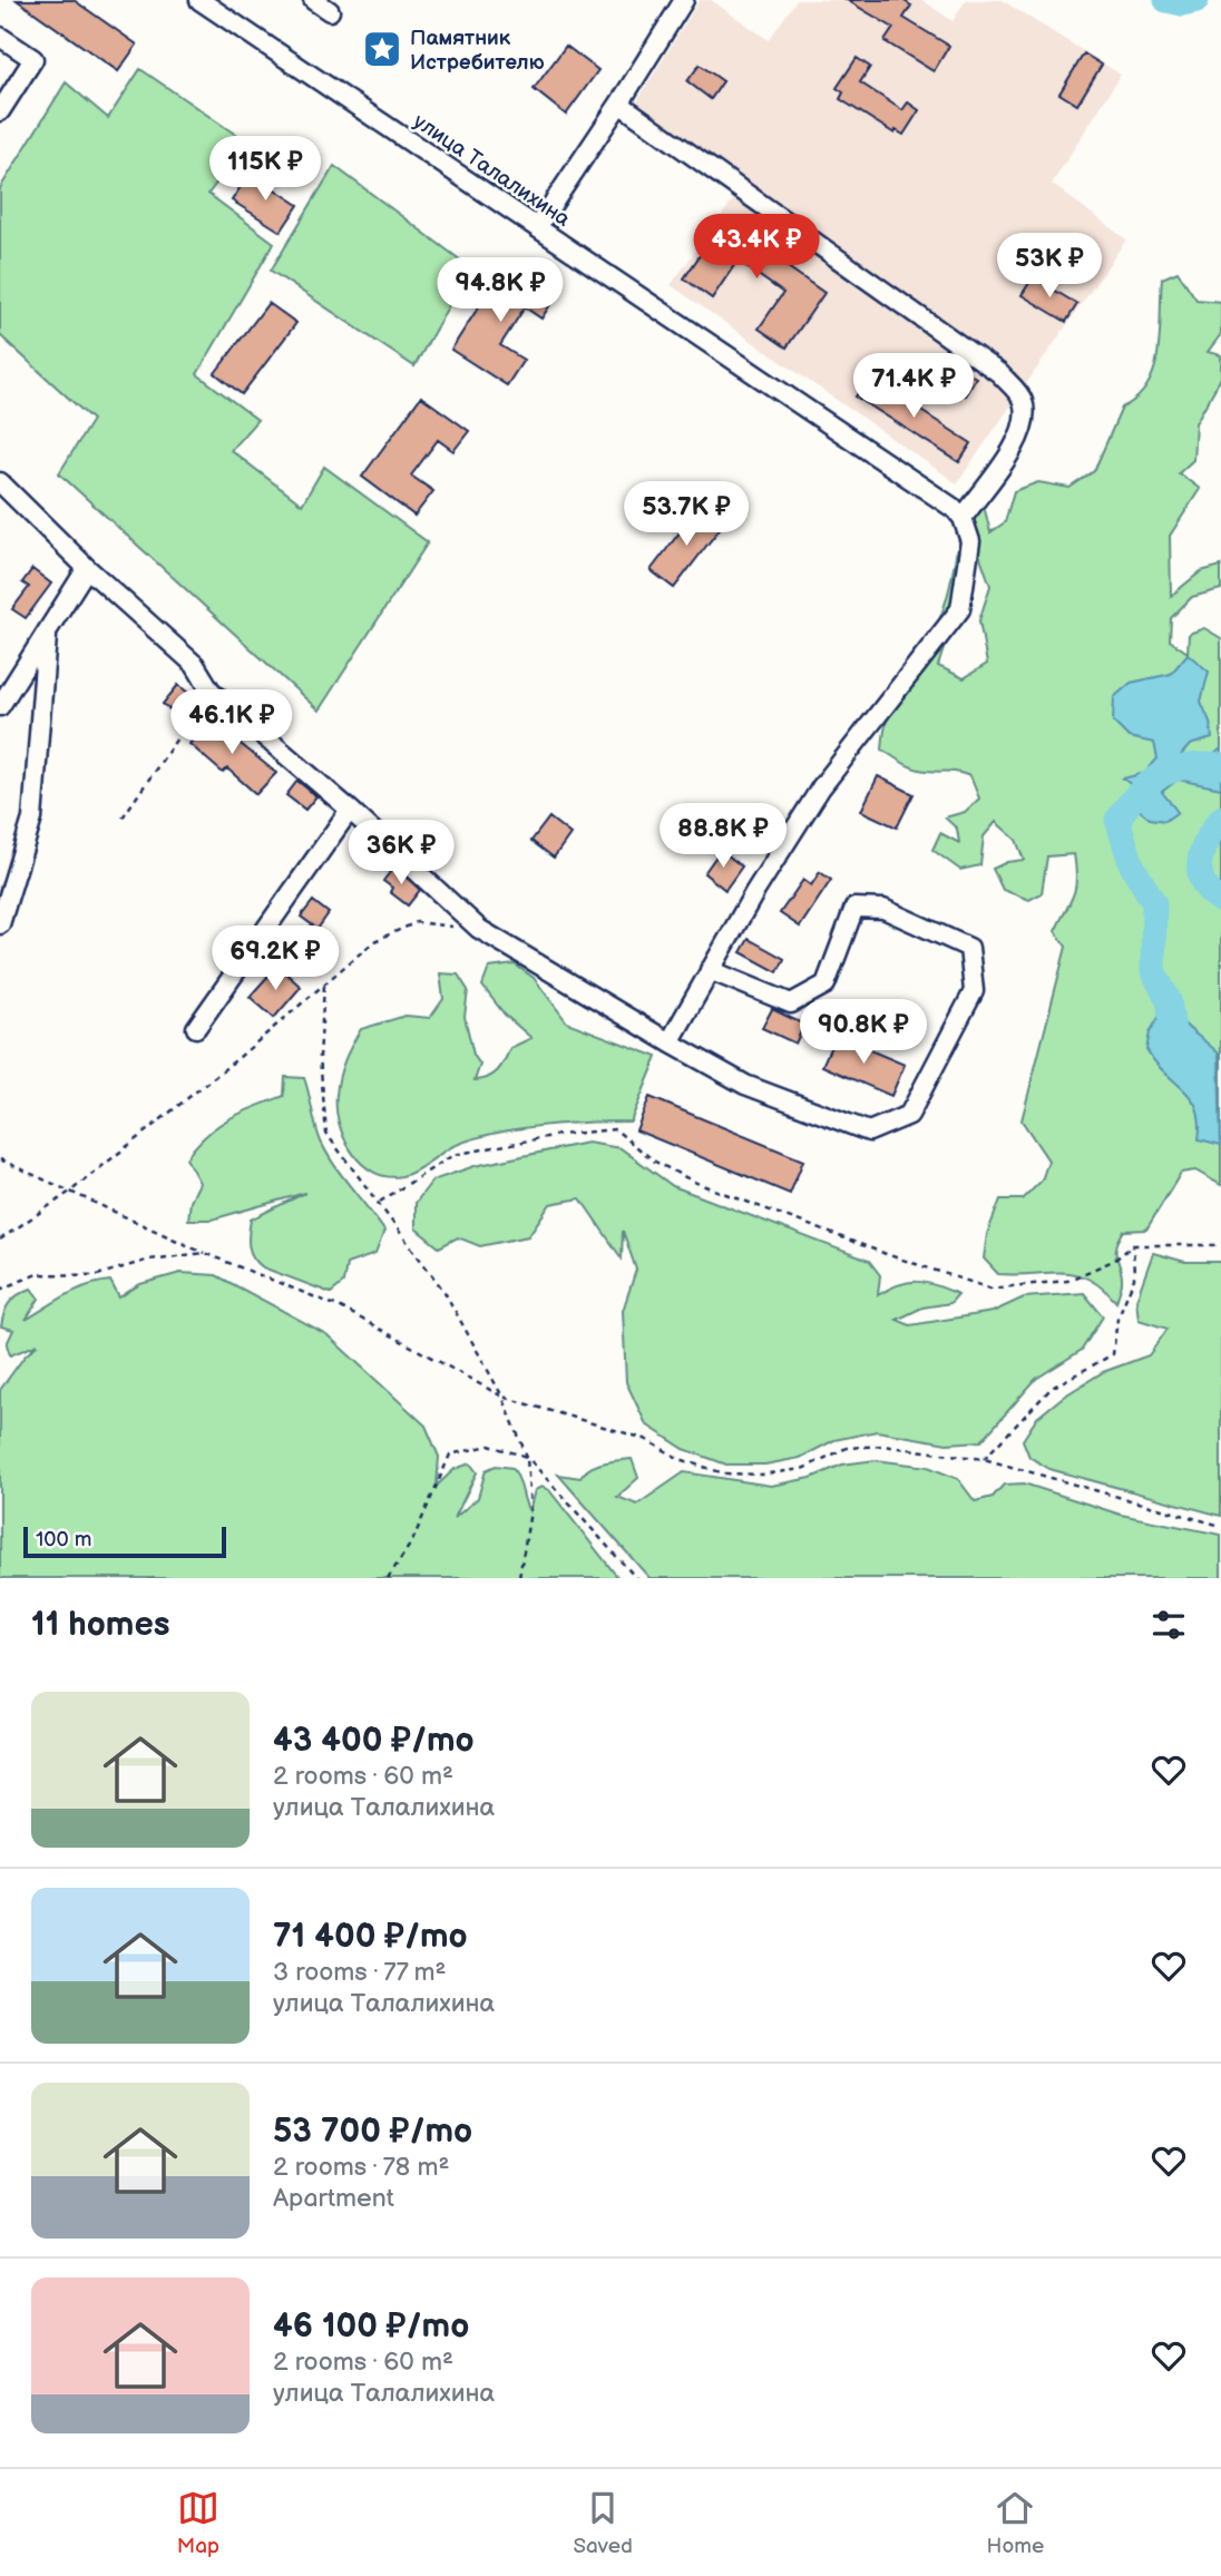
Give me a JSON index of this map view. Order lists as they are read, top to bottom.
{
  "streets": {
    "street": ["улица Талалихина"]
  },
  "places": {
    "place": ["Памятник Истребителю"]
  },
  "scale_bar": "100 m",
  "page": {
    "price": [
      "115K ₽",
      "43.4K ₽",
      "53K ₽",
      "94.8K ₽",
      "71.4K ₽",
      "53.7K ₽",
      "46.1K ₽",
      "88.8K ₽",
      "36K ₽",
      "69.2K ₽",
      "90.8K ₽"
    ],
    "scale": "100 m",
    "heading": "11 homes",
    "list": [
      {
        "name": "43 400 ₽/mo",
        "note": "2 rooms · 60 m² · улица Талалихина"
      },
      {
        "name": "71 400 ₽/mo",
        "note": "3 rooms · 77 m² · улица Талалихина"
      },
      {
        "name": "53 700 ₽/mo",
        "note": "2 rooms · 78 m² · Apartment"
      },
      {
        "name": "46 100 ₽/mo",
        "note": "2 rooms · 60 m² · улица Талалихина"
      }
    ],
    "tabs": ["Map", "Saved", "Home"]
  }
}
